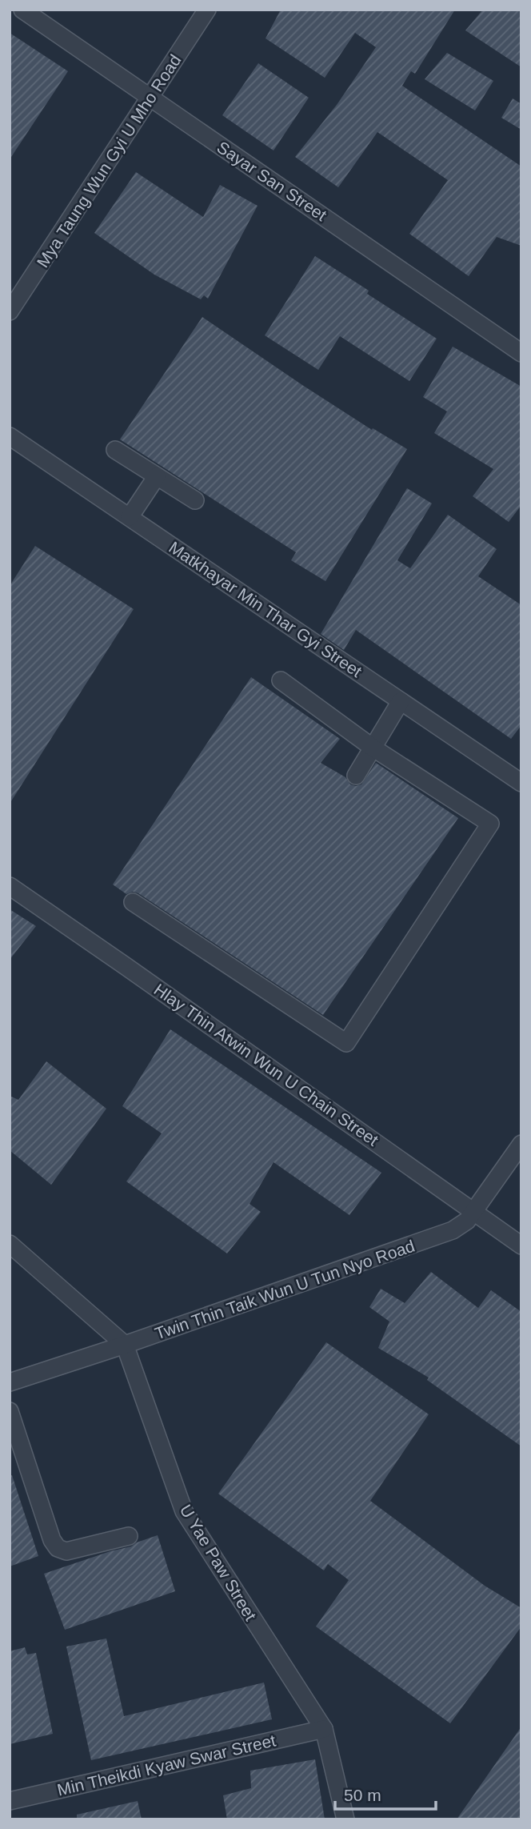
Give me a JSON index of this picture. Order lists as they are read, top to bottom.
{
  "streets": {
    "street": [
      "Mya Taung Wun Gyi U Mho Road",
      "Sayar San Street",
      "Matkhayar Min Thar Gyi Street",
      "Hlay Thin Atwin Wun U Chain Street",
      "Twin Thin Taik Wun U Tun Nyo Road",
      "U Yae Paw Street",
      "Min Theikdi Kyaw Swar Street"
    ]
  },
  "crossings": [
    ["Mya Taung Wun Gyi U Mho Road", "Sayar San Street"],
    ["Hlay Thin Atwin Wun U Chain Street", "Twin Thin Taik Wun U Tun Nyo Road"],
    ["Twin Thin Taik Wun U Tun Nyo Road", "U Yae Paw Street"],
    ["U Yae Paw Street", "Min Theikdi Kyaw Swar Street"]
  ],
  "scale_bar": "50 m"
}
